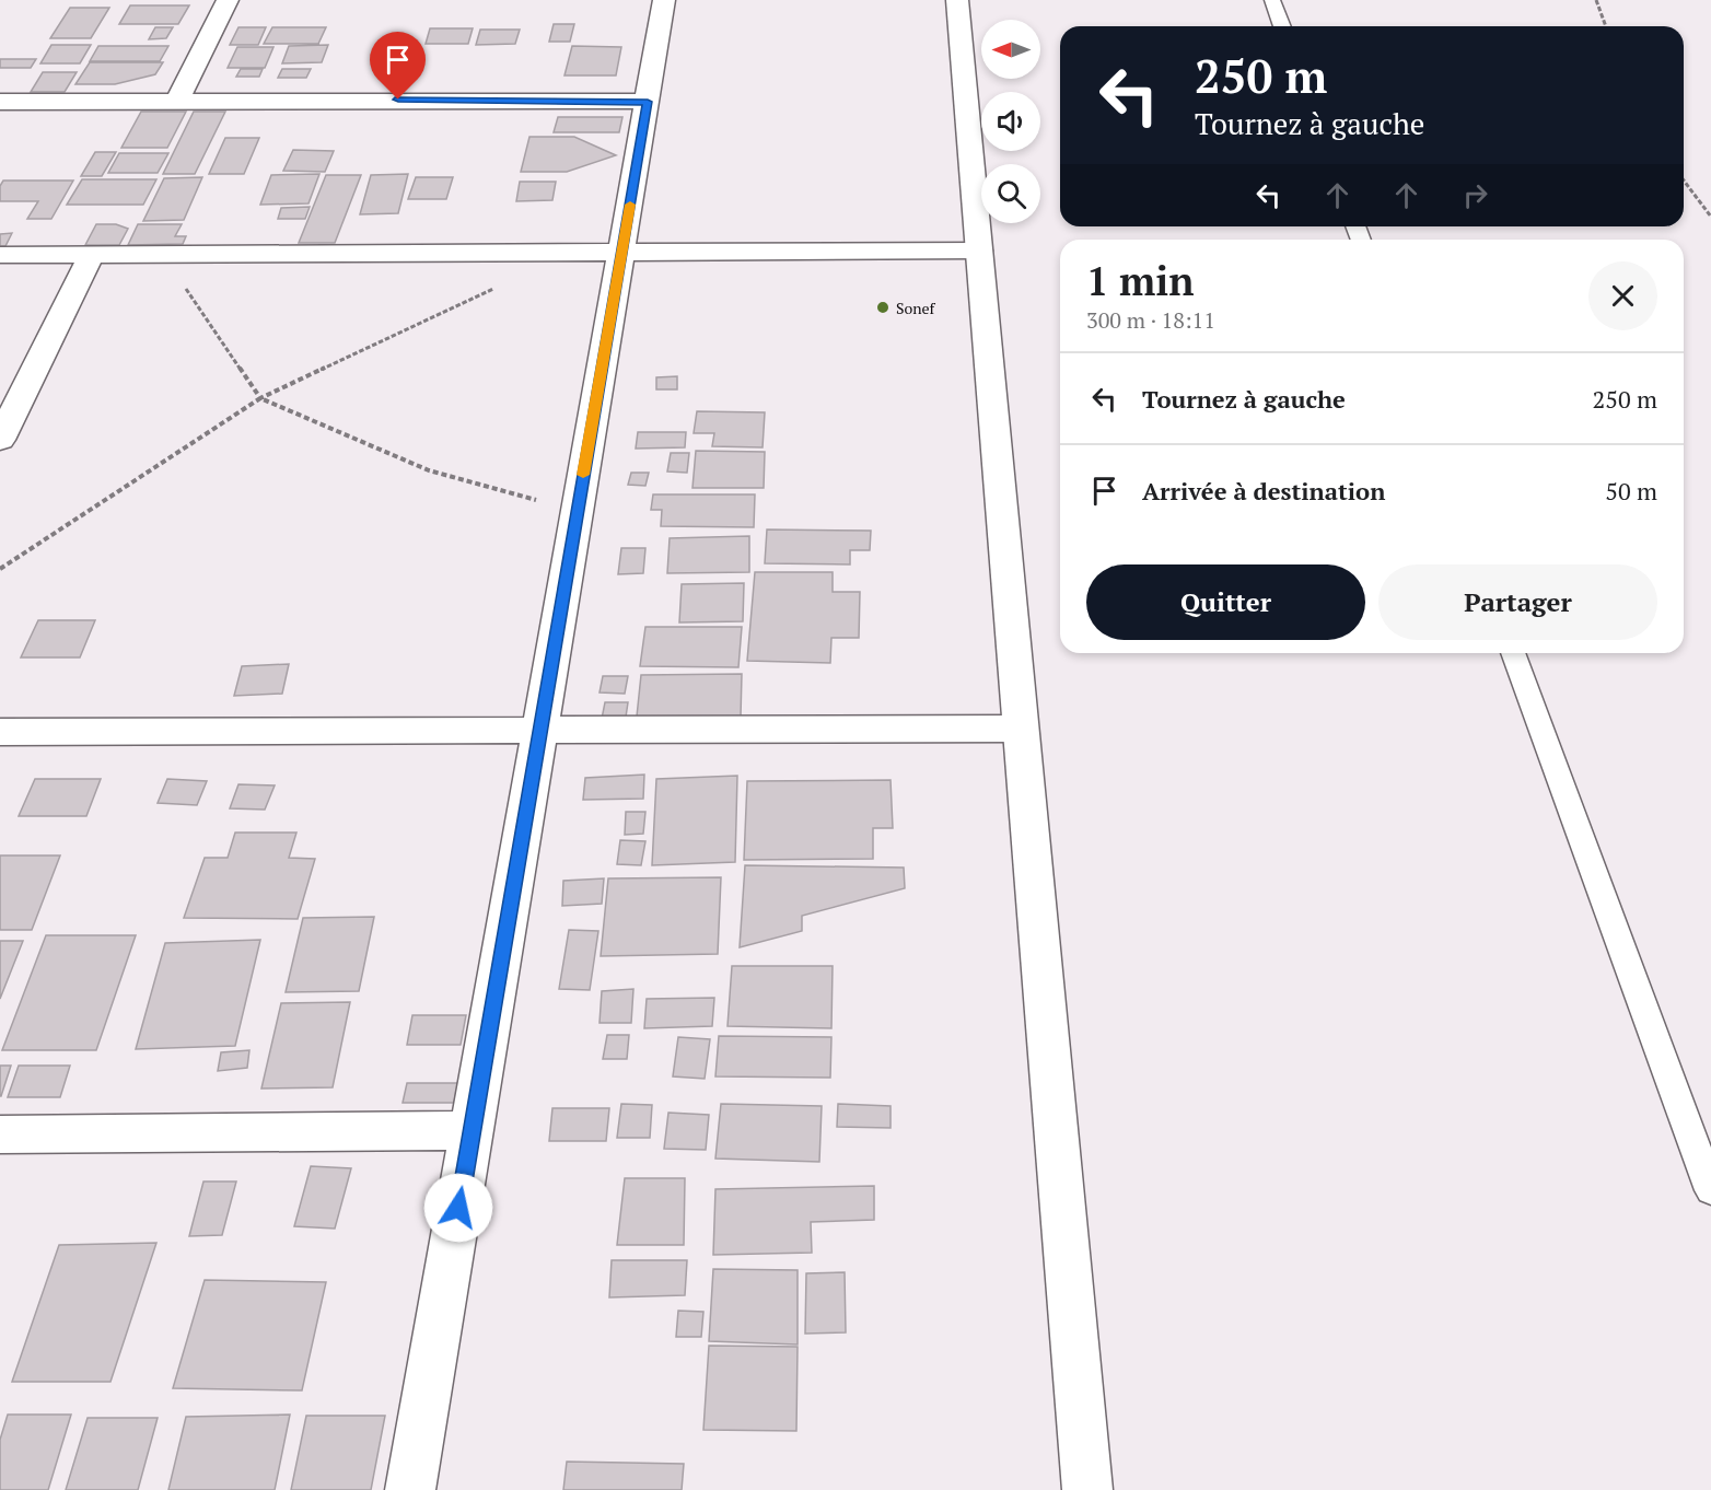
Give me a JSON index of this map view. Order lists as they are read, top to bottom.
{
  "places": ["Sonef"],
  "north": "left",
  "page": {
    "turn": ["250 m", "Tournez à gauche"],
    "heading": ["1 min", "300 m · 18:11"],
    "list": [
      {
        "name": "Tournez à gauche",
        "value": "250 m"
      },
      {
        "name": "Arrivée à destination",
        "value": "50 m"
      }
    ],
    "buttons": ["Quitter", "Partager"]
  }
}
